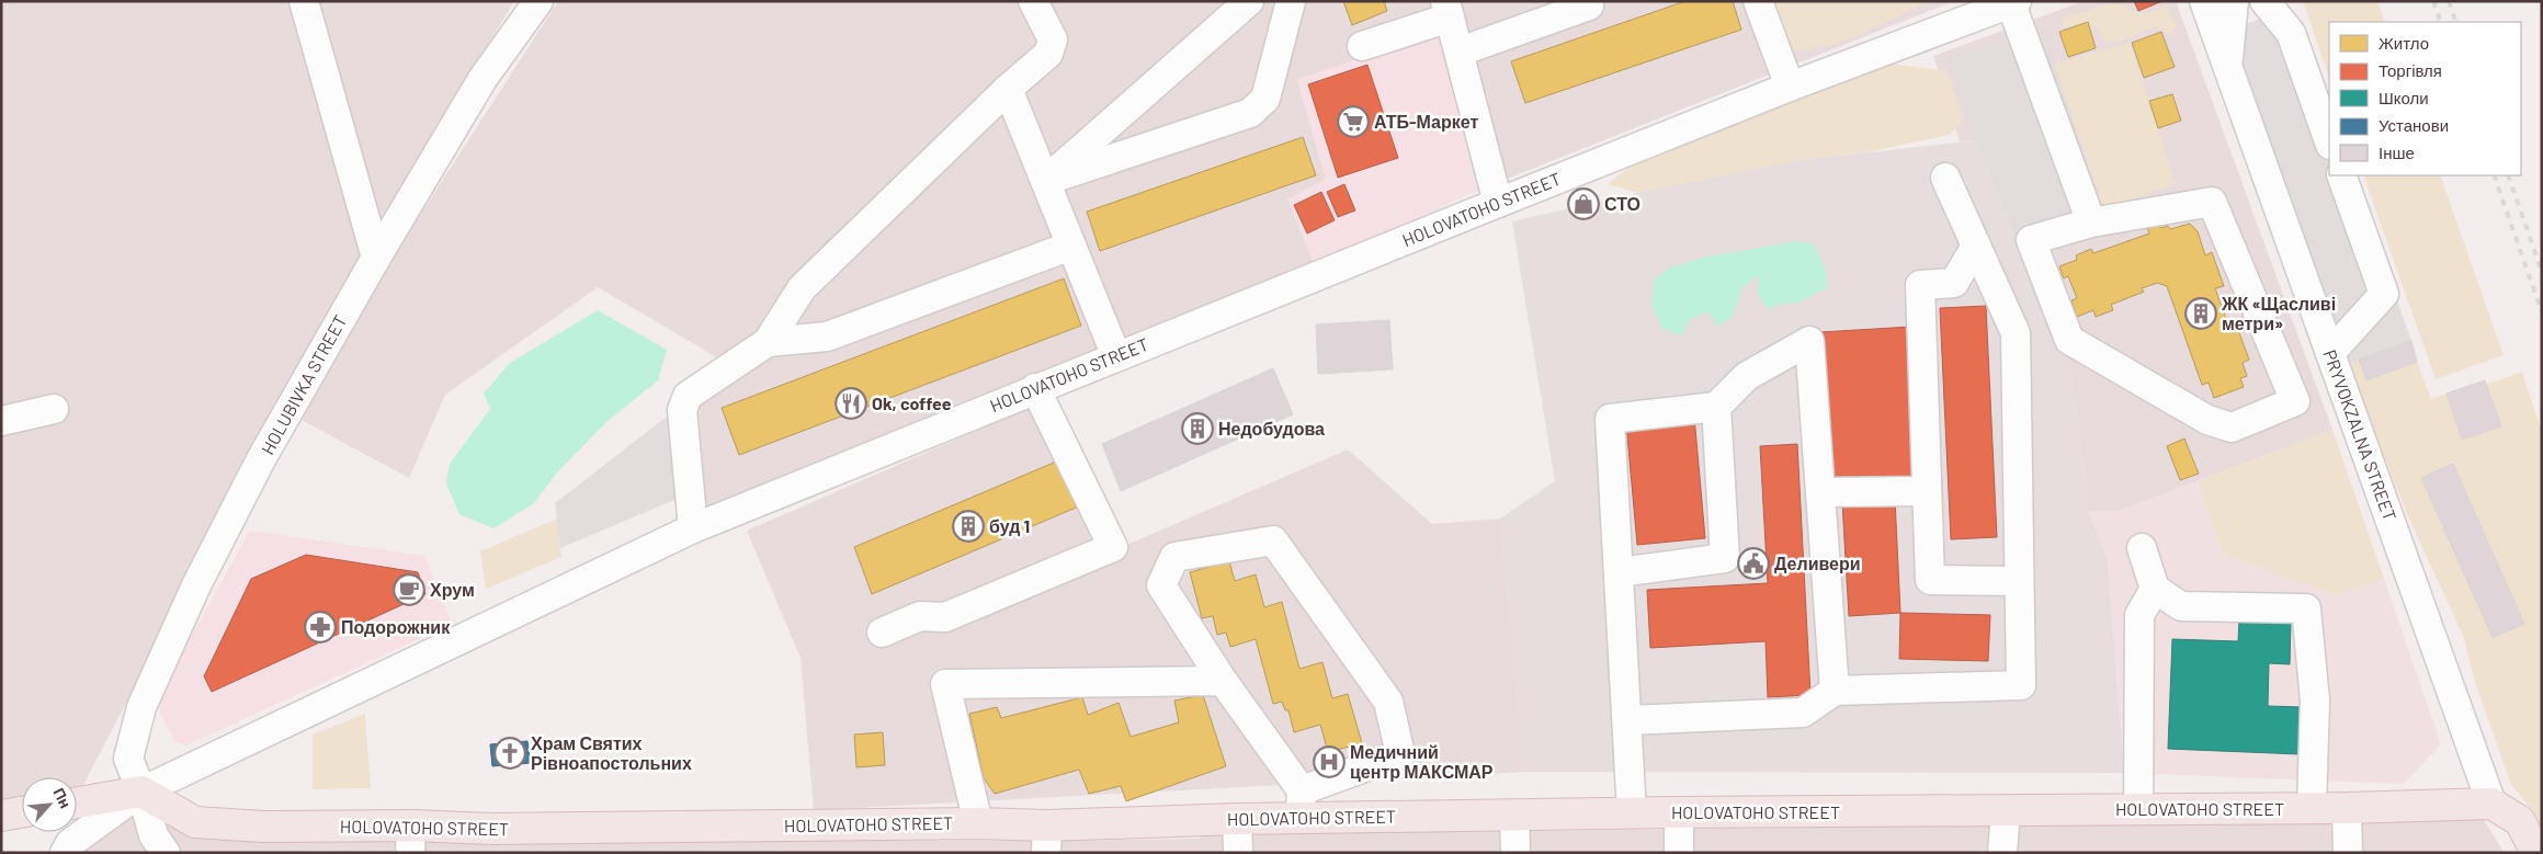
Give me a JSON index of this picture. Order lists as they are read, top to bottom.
{
  "streets": {
    "main road": ["HOLOVATOHO STREET"],
    "street": ["HOLUBIVKA STREET", "PRYVOKZALNA STREET"]
  },
  "crossings": [
    ["HOLOVATOHO STREET", "HOLUBIVKA STREET"],
    ["HOLOVATOHO STREET", "PRYVOKZALNA STREET"]
  ],
  "places": {
    "supermarket": ["АТБ-Маркет"],
    "shop": ["СТО"],
    "building": ["ЖК «Щасливі метри»", "Недобудова", "буд 1"],
    "restaurant": ["Ok, coffee"],
    "public building": ["Деливери"],
    "cafe": ["Хрум"],
    "pharmacy": ["Подорожник"],
    "church": ["Храм Святих Рівноапостольних"],
    "hospital": ["Медичний центр МАКСМАР"]
  },
  "legend": [
    "Житло",
    "Торгівля",
    "Школи",
    "Установи",
    "Інше"
  ],
  "north": "top right"
}
